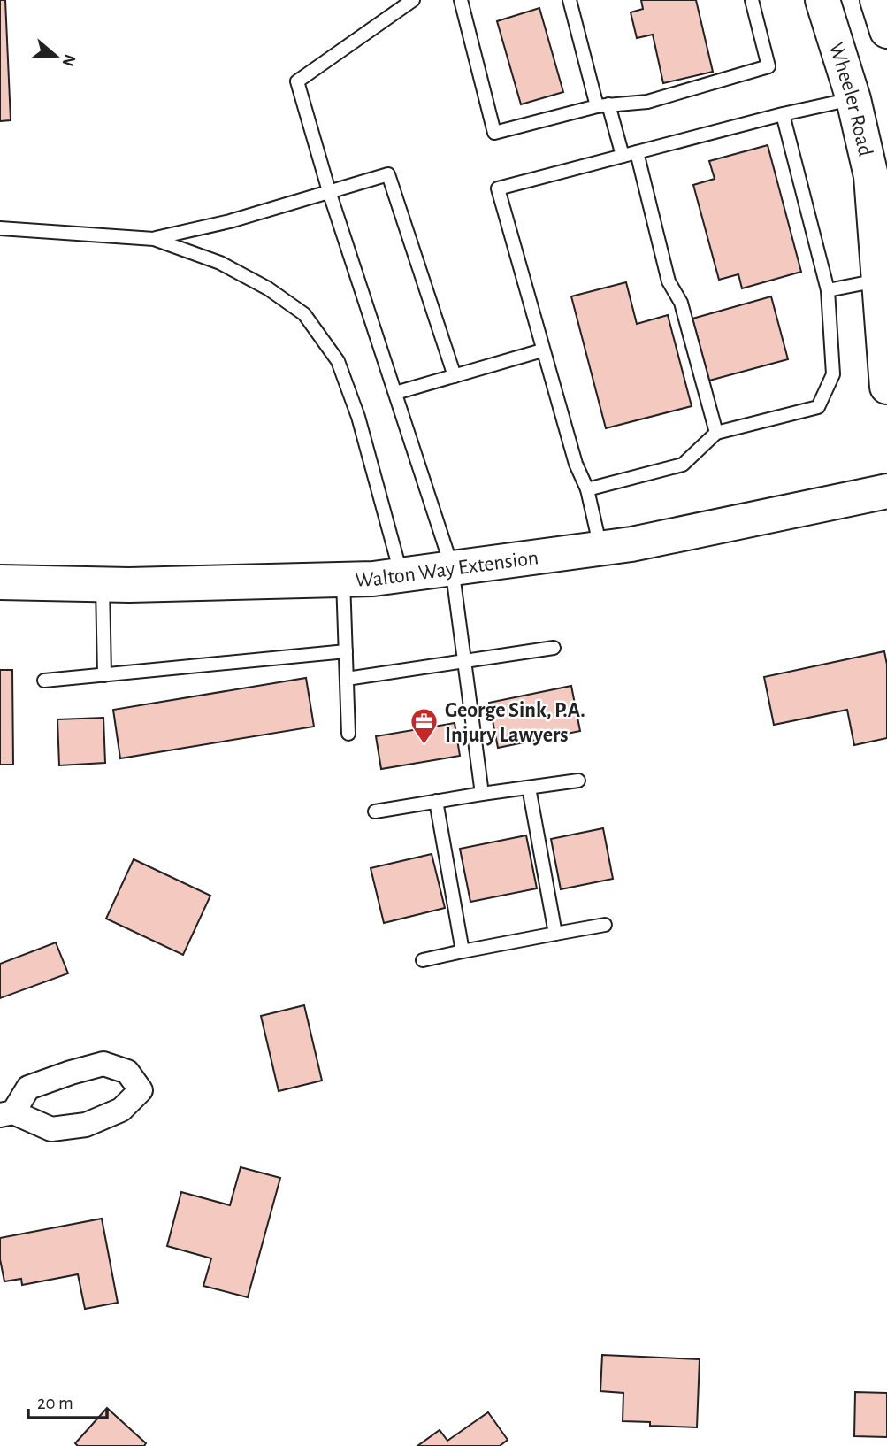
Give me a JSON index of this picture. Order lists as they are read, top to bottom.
{
  "streets": {
    "main road": ["Wheeler Road", "Walton Way Extension"]
  },
  "places": {
    "office": ["George Sink, P.A. Injury Lawyers"]
  },
  "scale_bar": "20 m",
  "north": "right"
}
